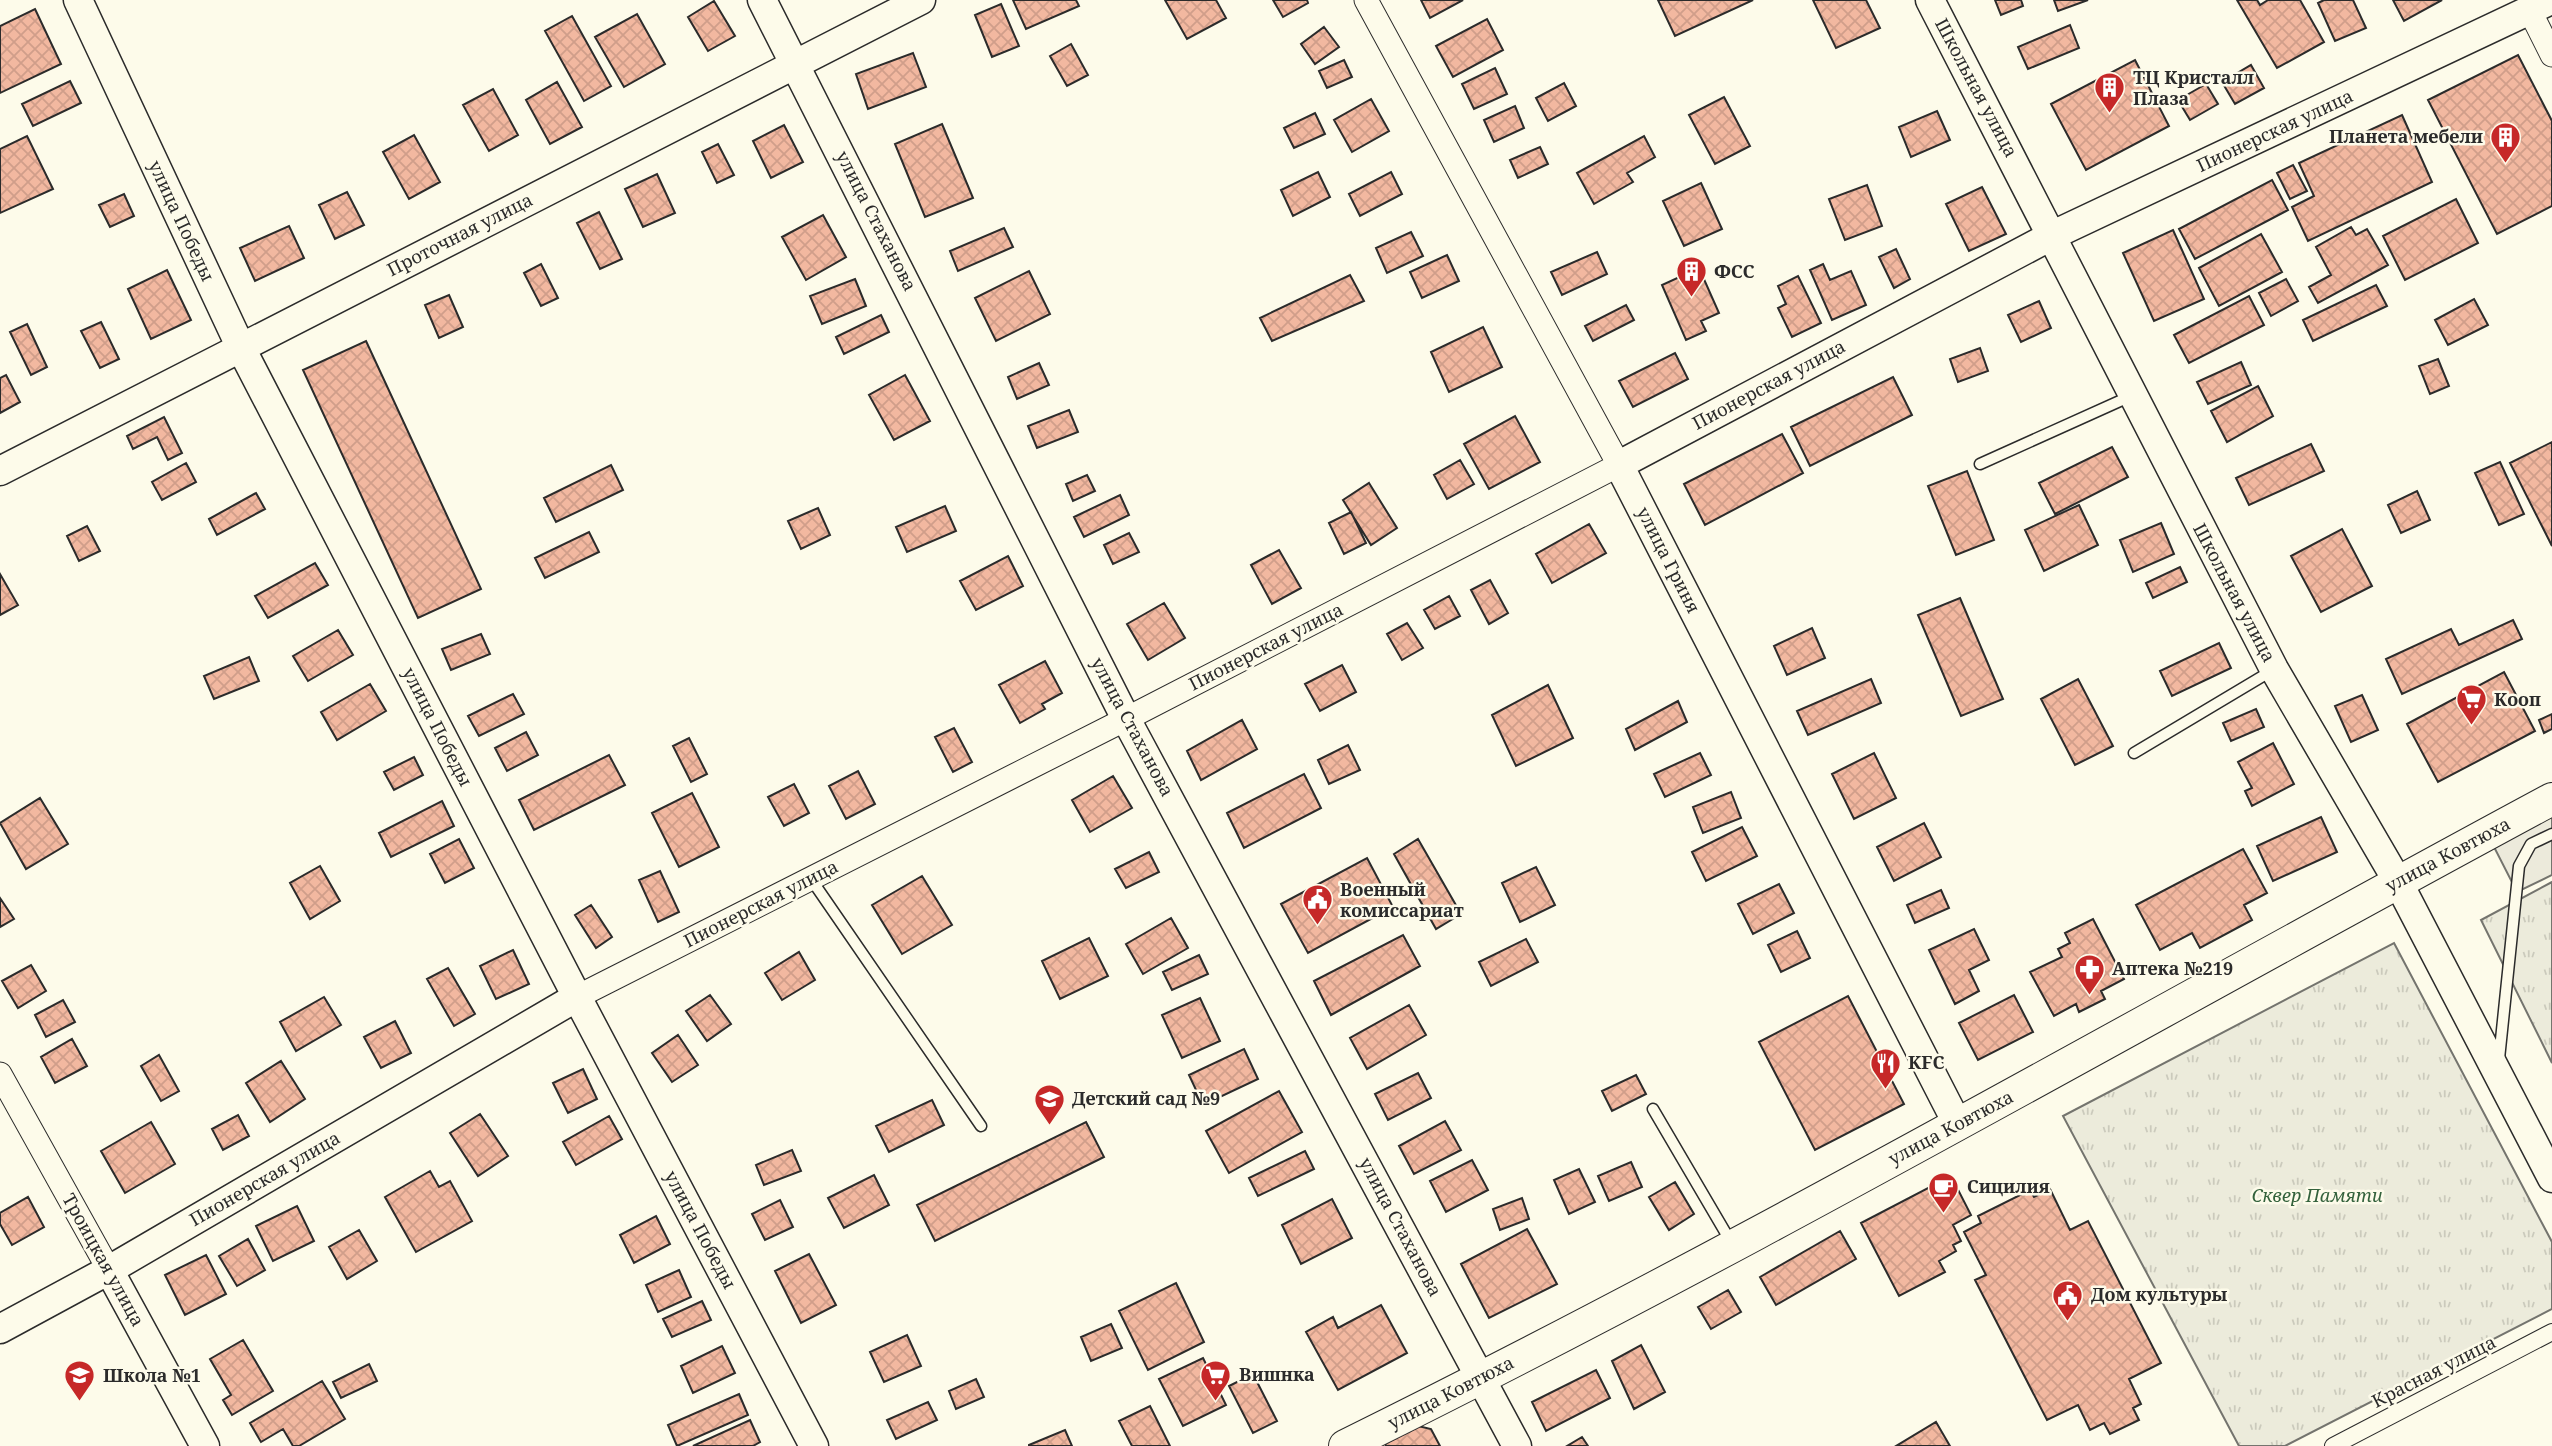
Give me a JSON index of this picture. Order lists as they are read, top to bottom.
{
  "streets": {
    "main road": ["улица Ковтюха"],
    "street": [
      "Школьная улица",
      "Пионерская улица",
      "улица Победы",
      "улица Стаханова",
      "Проточная улица",
      "улица Гриня",
      "Троицкая улица",
      "Красная улица"
    ]
  },
  "crossings": [
    ["Школьная улица", "Пионерская улица"],
    ["Школьная улица", "улица Ковтюха"],
    ["Пионерская улица", "улица Победы"],
    ["Пионерская улица", "улица Стаханова"],
    ["Пионерская улица", "улица Гриня"],
    ["Пионерская улица", "Троицкая улица"],
    ["улица Победы", "Проточная улица"],
    ["улица Стаханова", "Проточная улица"],
    ["улица Стаханова", "улица Ковтюха"],
    ["улица Гриня", "улица Ковтюха"]
  ],
  "parks": ["Сквер Памяти"],
  "places": {
    "building": ["ТЦ Кристалл Плаза", "Планета мебели", "ФСС"],
    "supermarket": ["Кооп", "Вишнка"],
    "public building": ["Военный комиссариат", "Дом культуры"],
    "pharmacy": ["Аптека №219"],
    "restaurant": ["KFC"],
    "school or university": ["Детский сад №9", "Школа №1"],
    "cafe": ["Сицилия"]
  }
}
